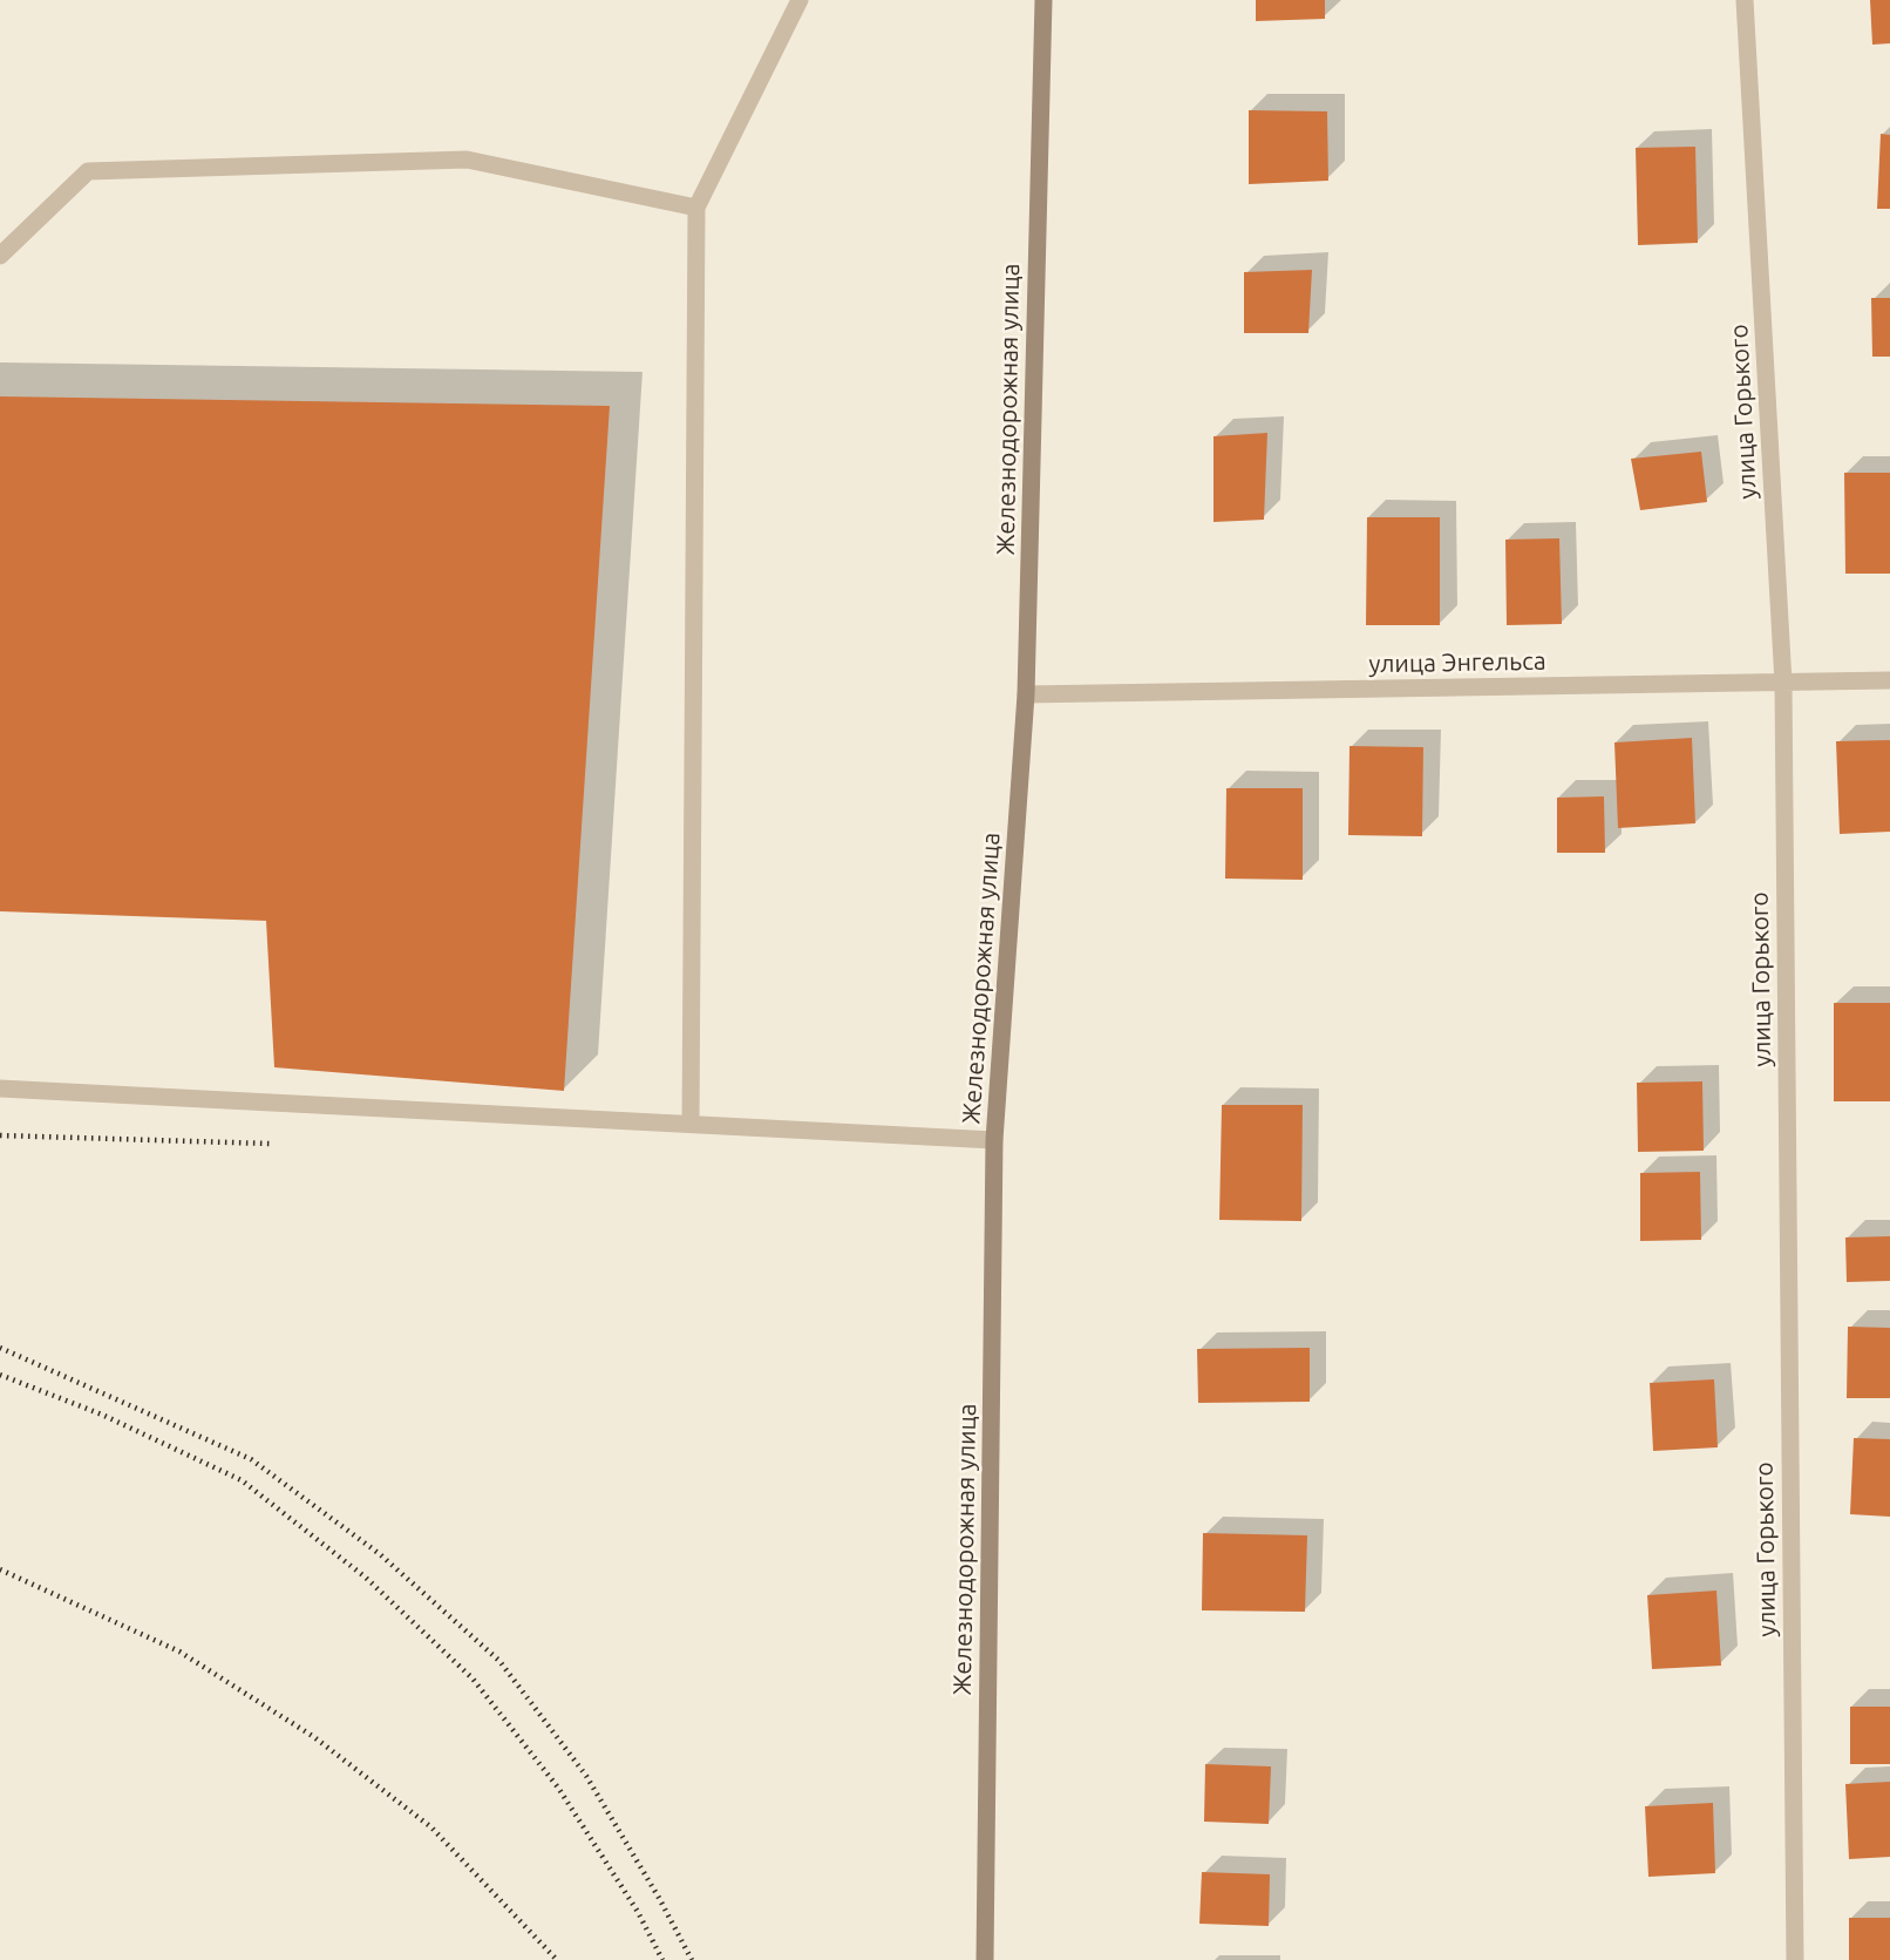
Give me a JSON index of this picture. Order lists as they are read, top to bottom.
{
  "streets": {
    "main road": ["Железнодорожная улица"],
    "street": ["улица Горького", "улица Энгельса"]
  },
  "crossings": [
    ["Железнодорожная улица", "улица Энгельса"],
    ["улица Горького", "улица Энгельса"]
  ]
}
